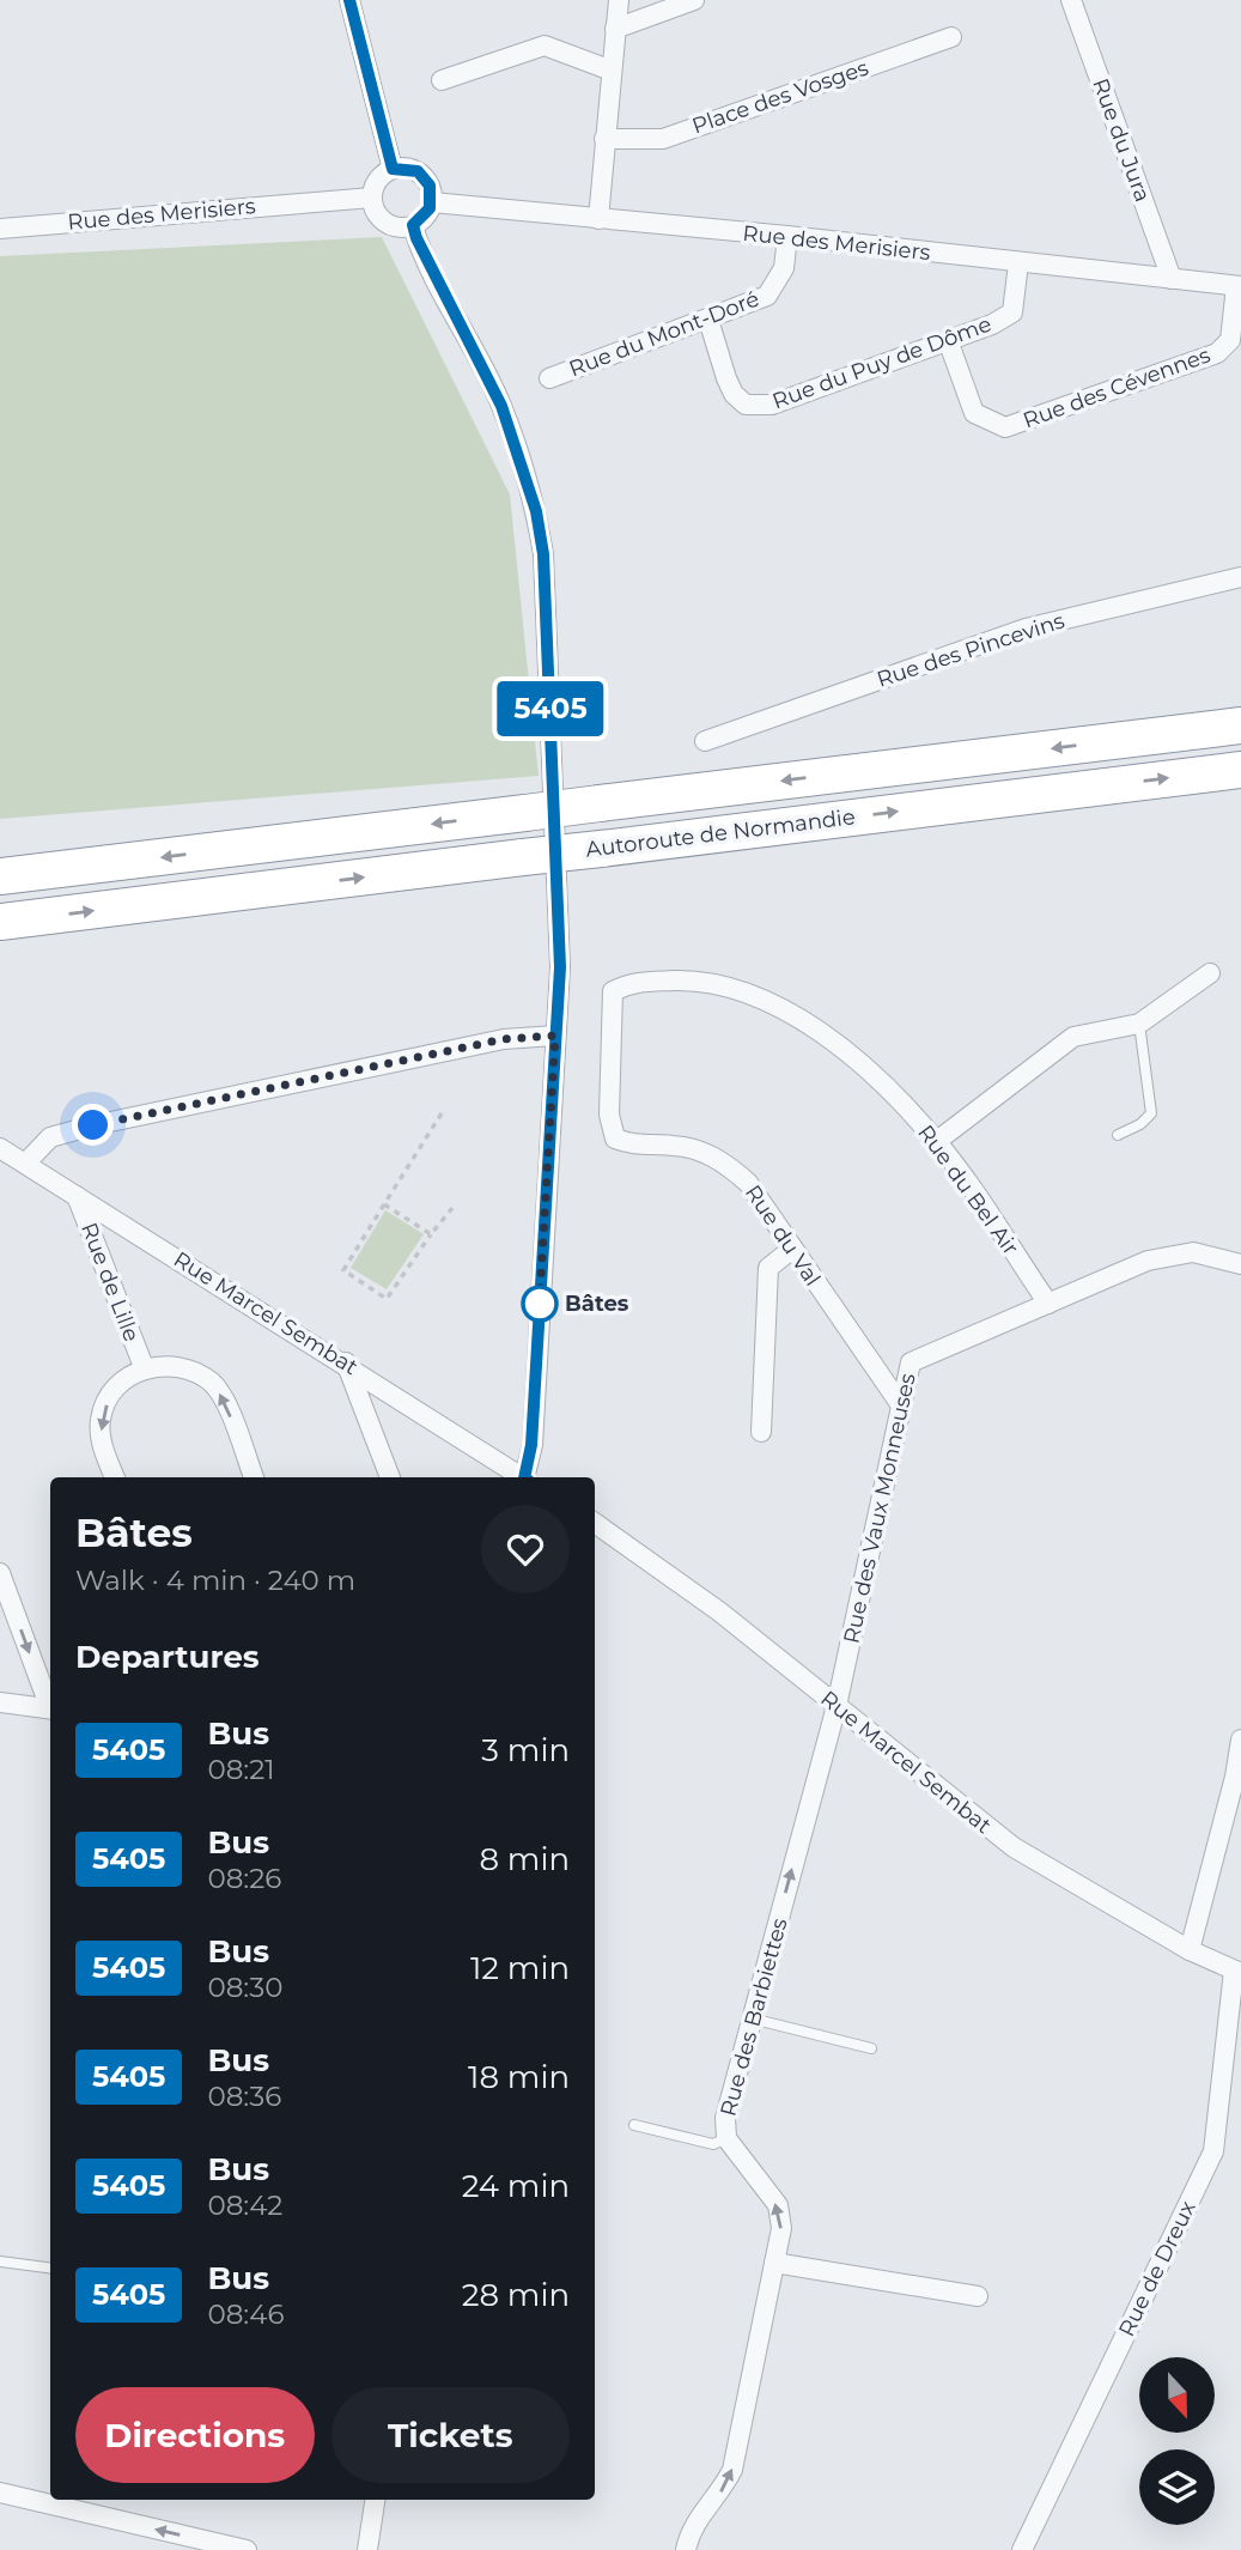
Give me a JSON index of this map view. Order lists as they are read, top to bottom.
{
  "streets": {
    "highway": ["Autoroute de Normandie"],
    "street": [
      "Place des Vosges",
      "Rue du Jura",
      "Rue des Merisiers",
      "Rue du Mont-Doré",
      "Rue du Puy de Dôme",
      "Rue des Cévennes",
      "Rue des Pincevins",
      "Rue du Bel Air",
      "Rue du Val",
      "Rue de Lille",
      "Rue Marcel Sembat",
      "Rue des Vaux Monneuses",
      "Rue des Barbiettes",
      "Rue de Dreux"
    ]
  },
  "crossings": [
    ["Rue du Jura", "Rue des Merisiers"],
    ["Rue des Merisiers", "Rue du Mont-Doré"],
    ["Rue des Merisiers", "Rue du Puy de Dôme"],
    ["Rue des Merisiers", "Rue des Cévennes"],
    ["Rue du Mont-Doré", "Rue du Puy de Dôme"],
    ["Rue du Puy de Dôme", "Rue des Cévennes"],
    ["Rue du Bel Air", "Rue du Val"],
    ["Rue du Bel Air", "Rue des Vaux Monneuses"],
    ["Rue du Val", "Rue des Vaux Monneuses"],
    ["Rue de Lille", "Rue Marcel Sembat"],
    ["Rue Marcel Sembat", "Rue des Vaux Monneuses"],
    ["Rue Marcel Sembat", "Rue des Barbiettes"],
    ["Rue Marcel Sembat", "Rue de Dreux"],
    ["Rue des Vaux Monneuses", "Rue des Barbiettes"]
  ],
  "one_way": ["Rue des Barbiettes"],
  "places": ["Bâtes"],
  "lines": ["bus line 5405"],
  "north": "bottom",
  "page": {
    "on_map": "5405",
    "heading": [
      ["Bâtes", "Walk · 4 min · 240 m"],
      "Departures"
    ],
    "list": [
      {
        "mark": "5405",
        "name": "Bus",
        "note": "08:21",
        "value": "3 min"
      },
      {
        "mark": "5405",
        "name": "Bus",
        "note": "08:26",
        "value": "8 min"
      },
      {
        "mark": "5405",
        "name": "Bus",
        "note": "08:30",
        "value": "12 min"
      },
      {
        "mark": "5405",
        "name": "Bus",
        "note": "08:36",
        "value": "18 min"
      },
      {
        "mark": "5405",
        "name": "Bus",
        "note": "08:42",
        "value": "24 min"
      },
      {
        "mark": "5405",
        "name": "Bus",
        "note": "08:46",
        "value": "28 min"
      }
    ],
    "buttons": ["Directions", "Tickets"]
  }
}
